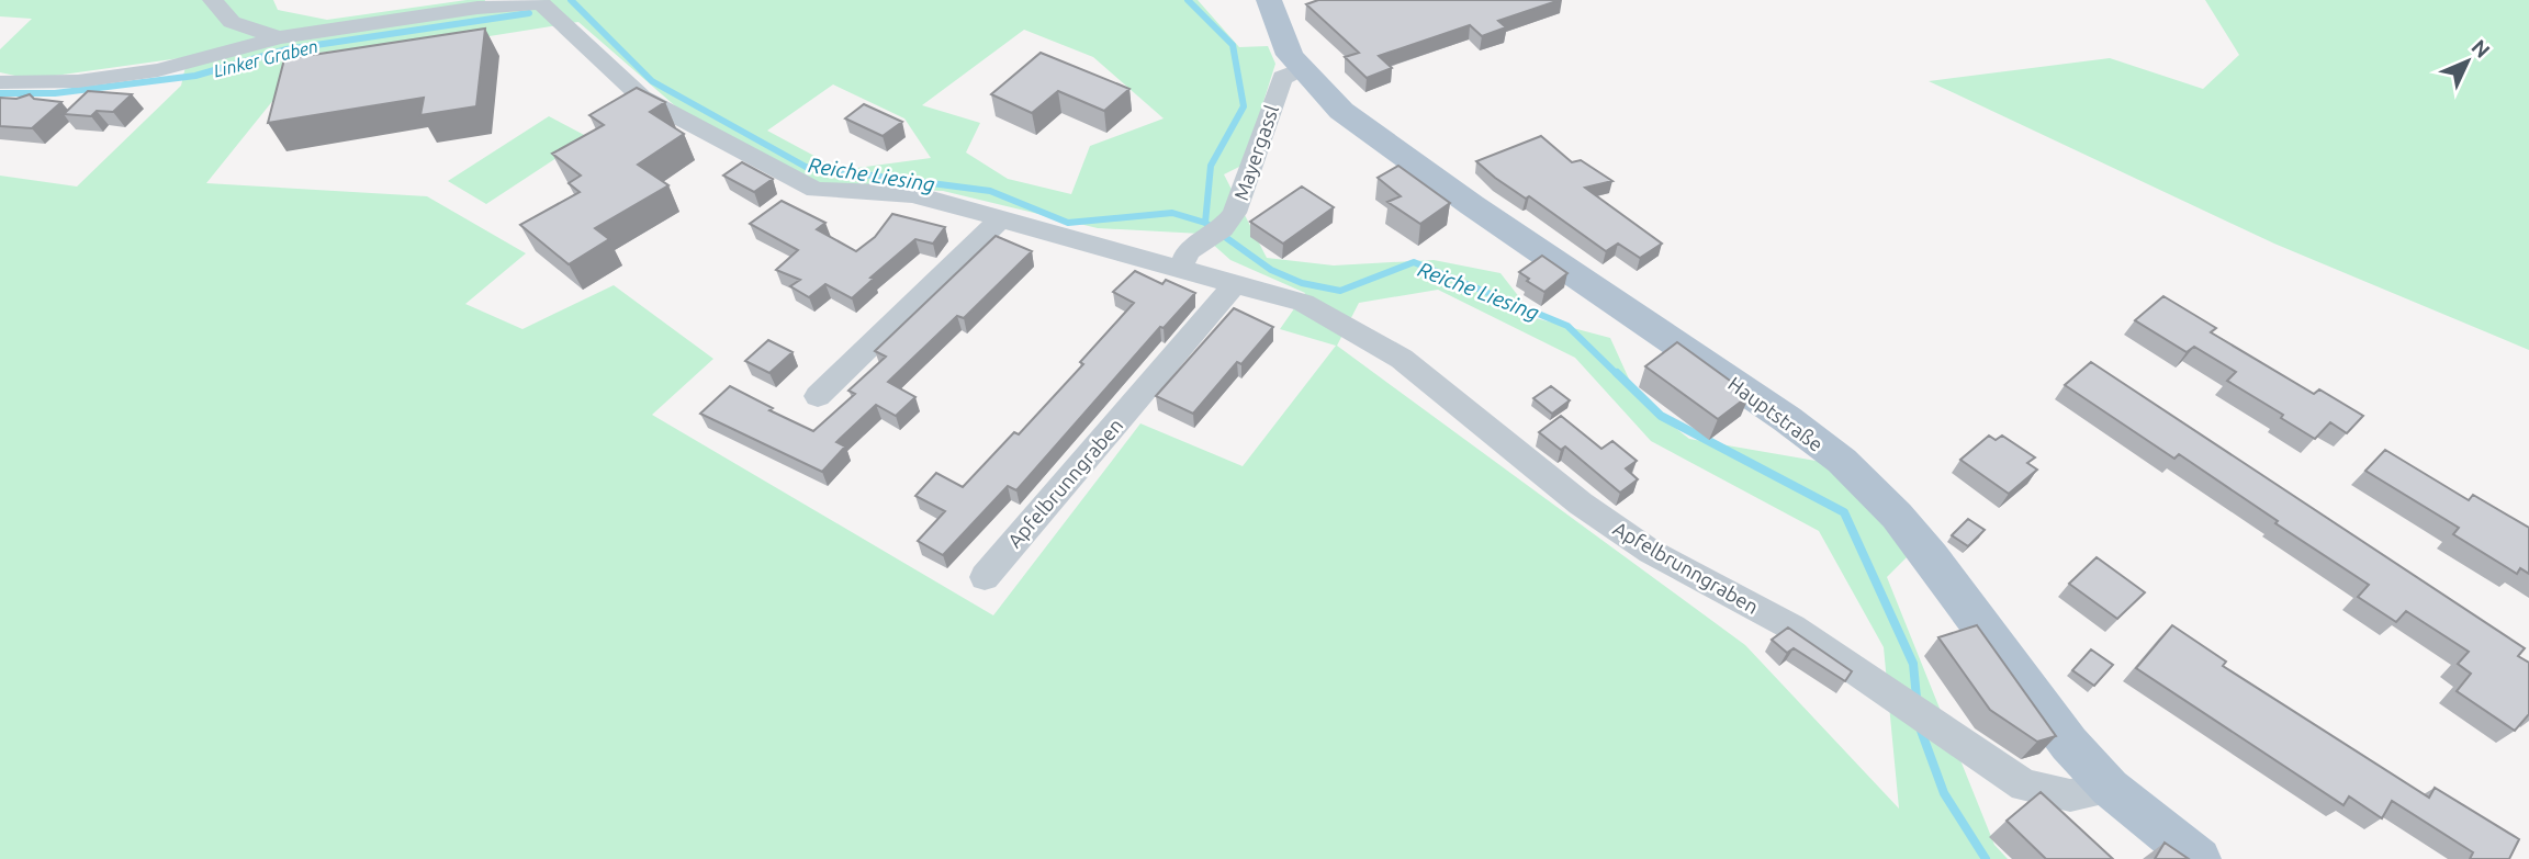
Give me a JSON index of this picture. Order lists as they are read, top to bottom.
{
  "streets": {
    "main road": ["Hauptstraße"],
    "street": ["Mayergassl", "Apfelbrunngraben"]
  },
  "crossings": [
    ["Mayergassl", "Hauptstraße"],
    ["Mayergassl", "Apfelbrunngraben"],
    ["Hauptstraße", "Apfelbrunngraben"]
  ],
  "water": ["Linker Graben", "Reiche Liesing"],
  "north": "top right"
}
